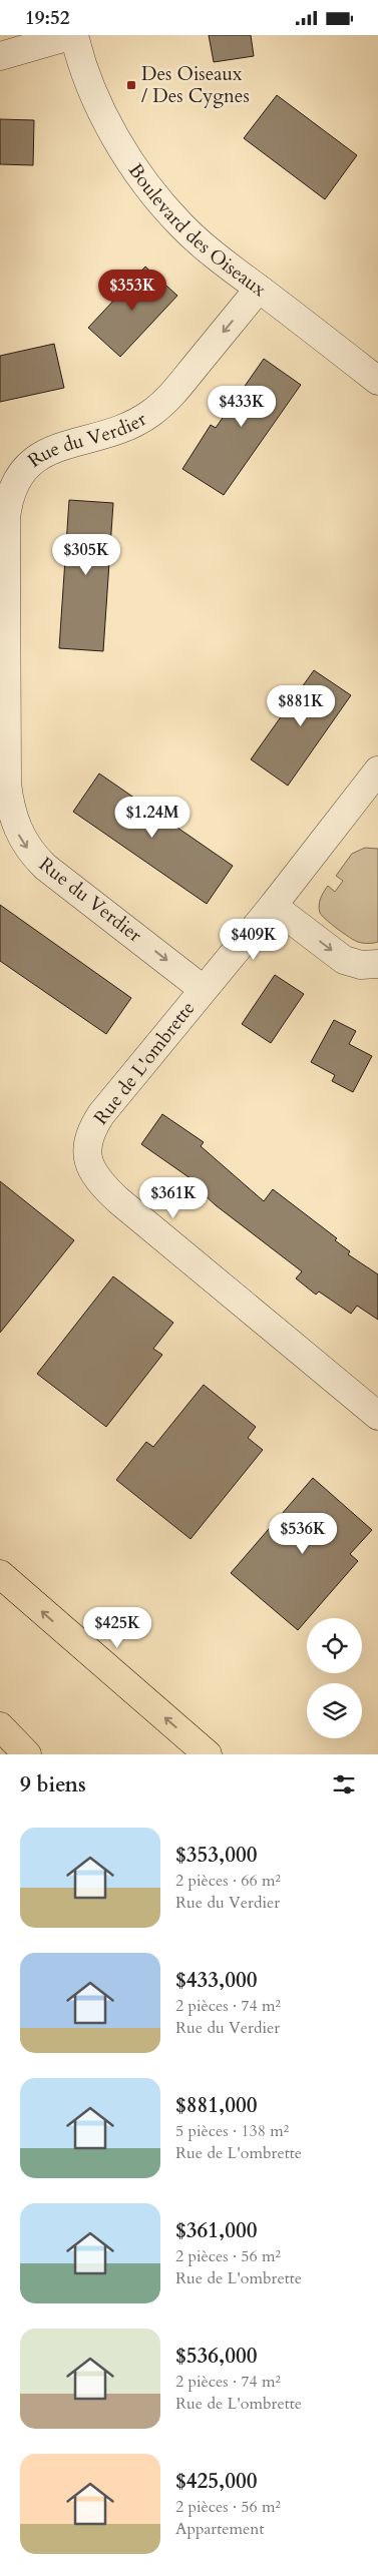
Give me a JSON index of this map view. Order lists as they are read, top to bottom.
{
  "streets": {
    "street": ["Boulevard des Oiseaux", "Rue du Verdier", "Rue de L'ombrette"]
  },
  "crossings": [
    ["Boulevard des Oiseaux", "Rue du Verdier"],
    ["Rue du Verdier", "Rue de L'ombrette"]
  ],
  "places": {
    "transit": ["Des Oiseaux / Des Cygnes"]
  },
  "page": {
    "status": "19:52",
    "price": [
      "$353K",
      "$433K",
      "$305K",
      "$881K",
      "$1.24M",
      "$409K",
      "$361K",
      "$536K",
      "$425K"
    ],
    "heading": "9 biens",
    "list": [
      {
        "name": "$353,000",
        "note": "2 pièces · 66 m² · Rue du Verdier"
      },
      {
        "name": "$433,000",
        "note": "2 pièces · 74 m² · Rue du Verdier"
      },
      {
        "name": "$881,000",
        "note": "5 pièces · 138 m² · Rue de L'ombrette"
      },
      {
        "name": "$361,000",
        "note": "2 pièces · 56 m² · Rue de L'ombrette"
      },
      {
        "name": "$536,000",
        "note": "2 pièces · 74 m² · Rue de L'ombrette"
      },
      {
        "name": "$425,000",
        "note": "2 pièces · 56 m² · Appartement"
      }
    ]
  }
}
